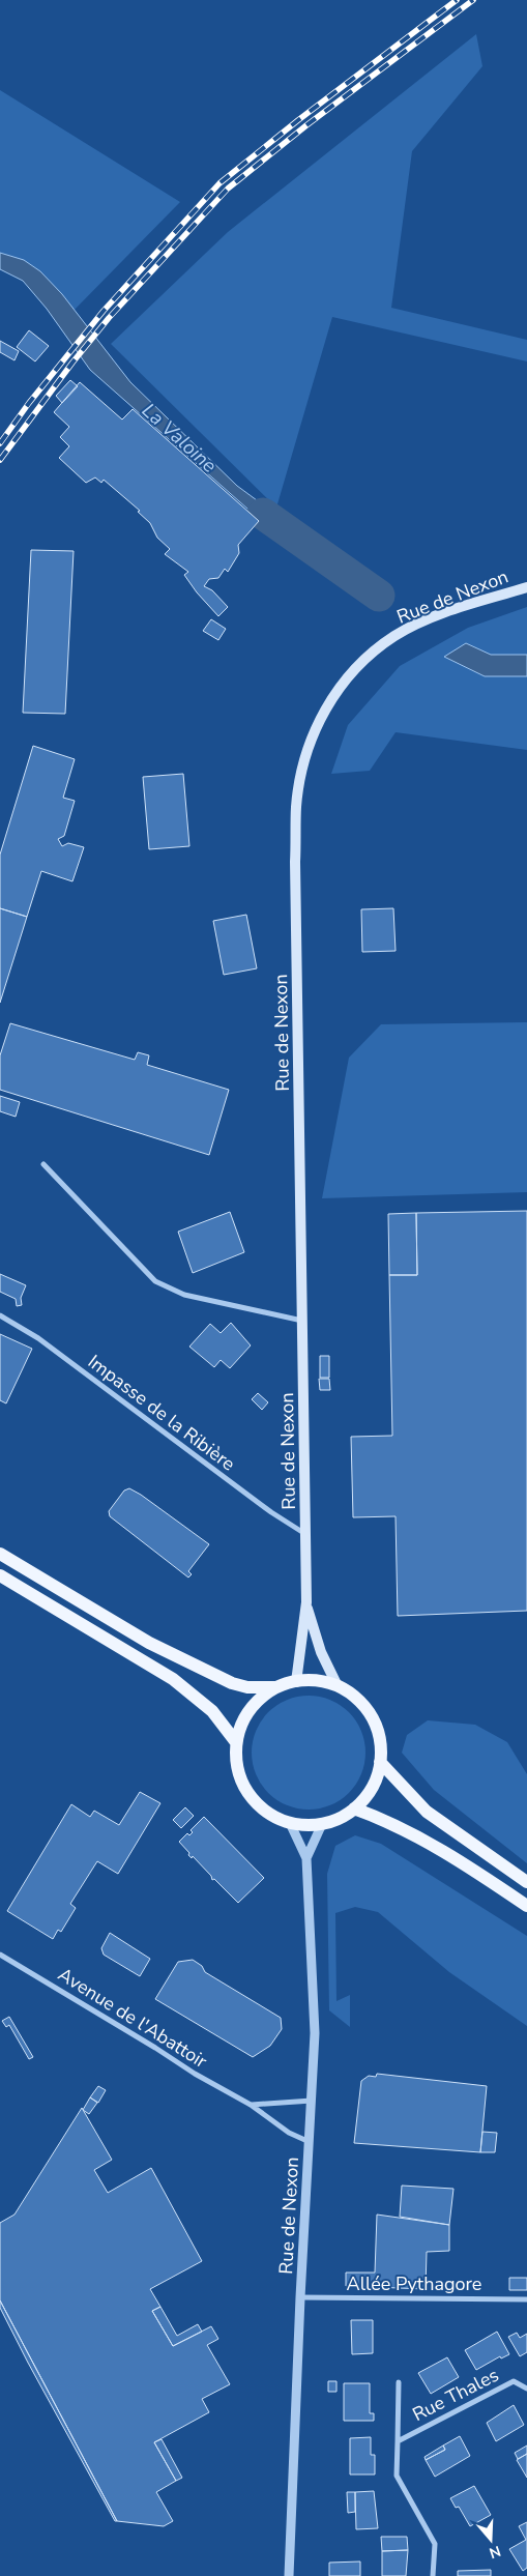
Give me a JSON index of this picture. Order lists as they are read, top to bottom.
{
  "streets": {
    "main road": ["Rue de Nexon"],
    "street": [
      "Impasse de la Ribière",
      "Avenue de l'Abattoir",
      "Allée Pythagore",
      "Rue Thales"
    ]
  },
  "crossings": [
    ["Rue de Nexon", "Impasse de la Ribière"],
    ["Rue de Nexon", "Avenue de l'Abattoir"],
    ["Rue de Nexon", "Allée Pythagore"]
  ],
  "water": ["La Valoine"],
  "north": "bottom"
}
